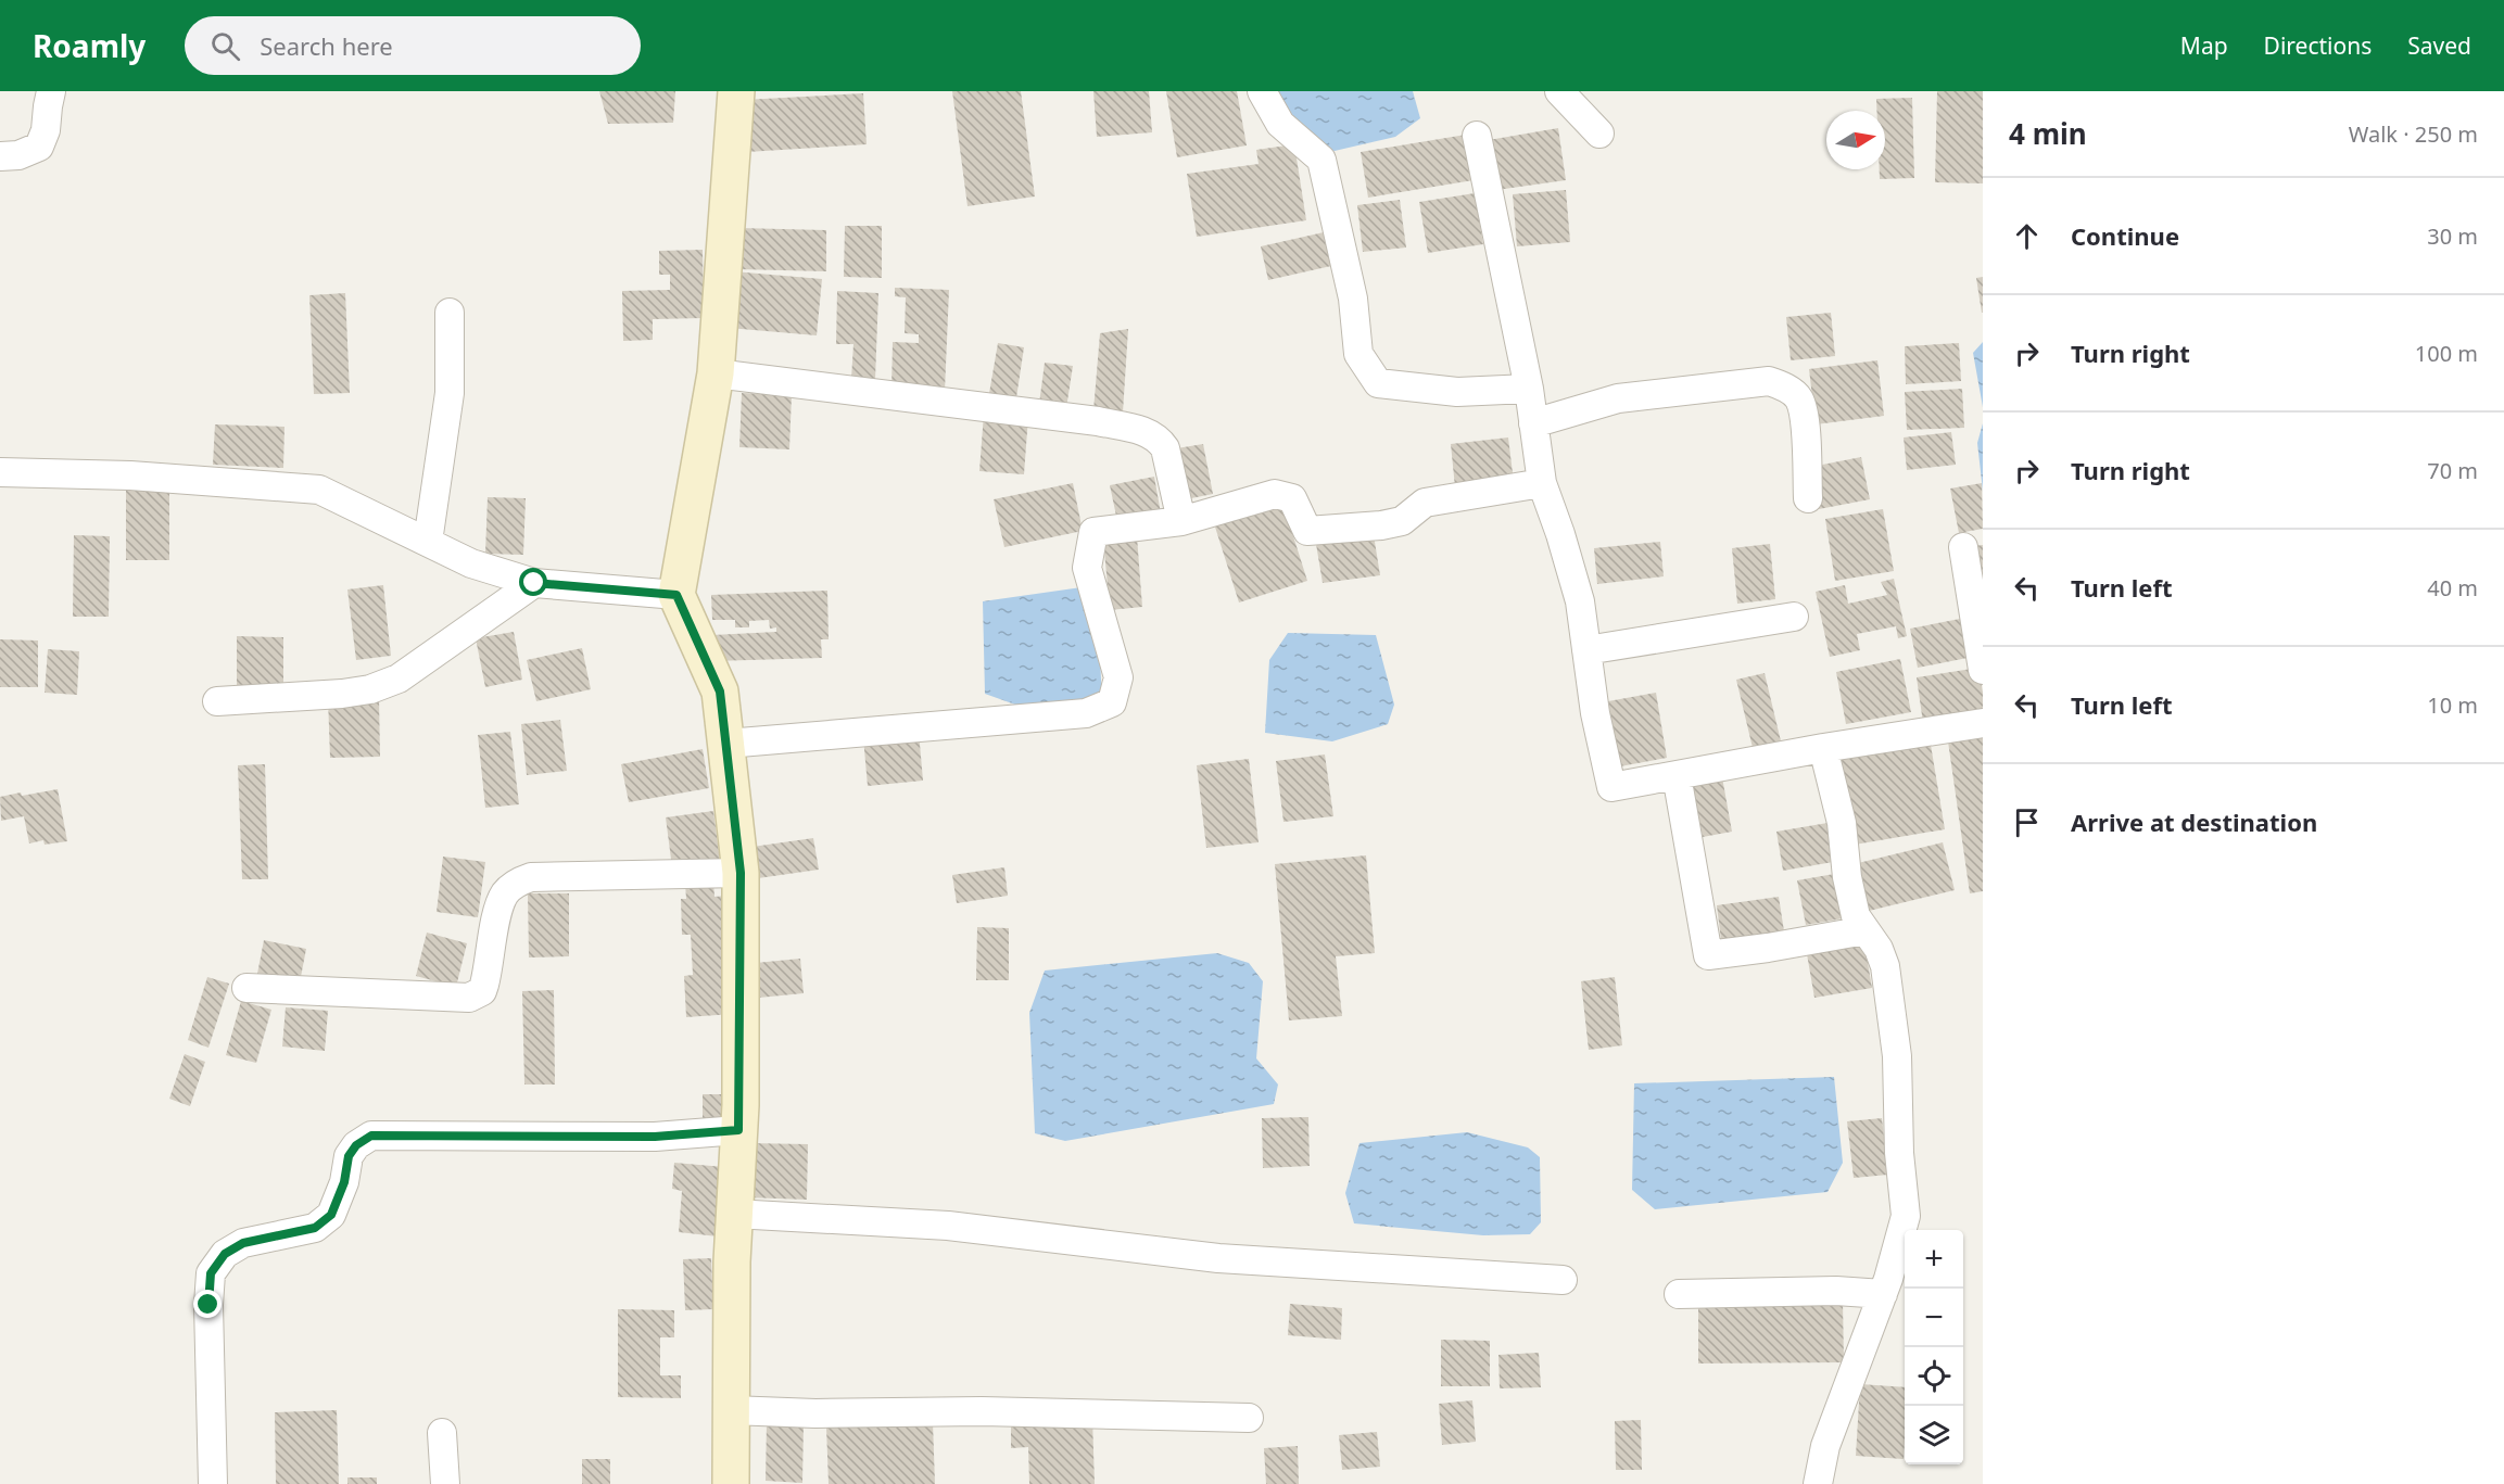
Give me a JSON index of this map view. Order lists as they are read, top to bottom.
{
  "north": "right",
  "page": {
    "header": "Roamly",
    "search": "Search here",
    "nav": ["Map", "Directions", "Saved"],
    "heading": ["4 min", "Walk · 250 m"],
    "list": [
      ["Continue", "30 m"],
      ["Turn right", "100 m"],
      ["Turn right", "70 m"],
      ["Turn left", "40 m"],
      ["Turn left", "10 m"],
      "Arrive at destination"
    ],
    "map_buttons": ["+", "−"]
  }
}
